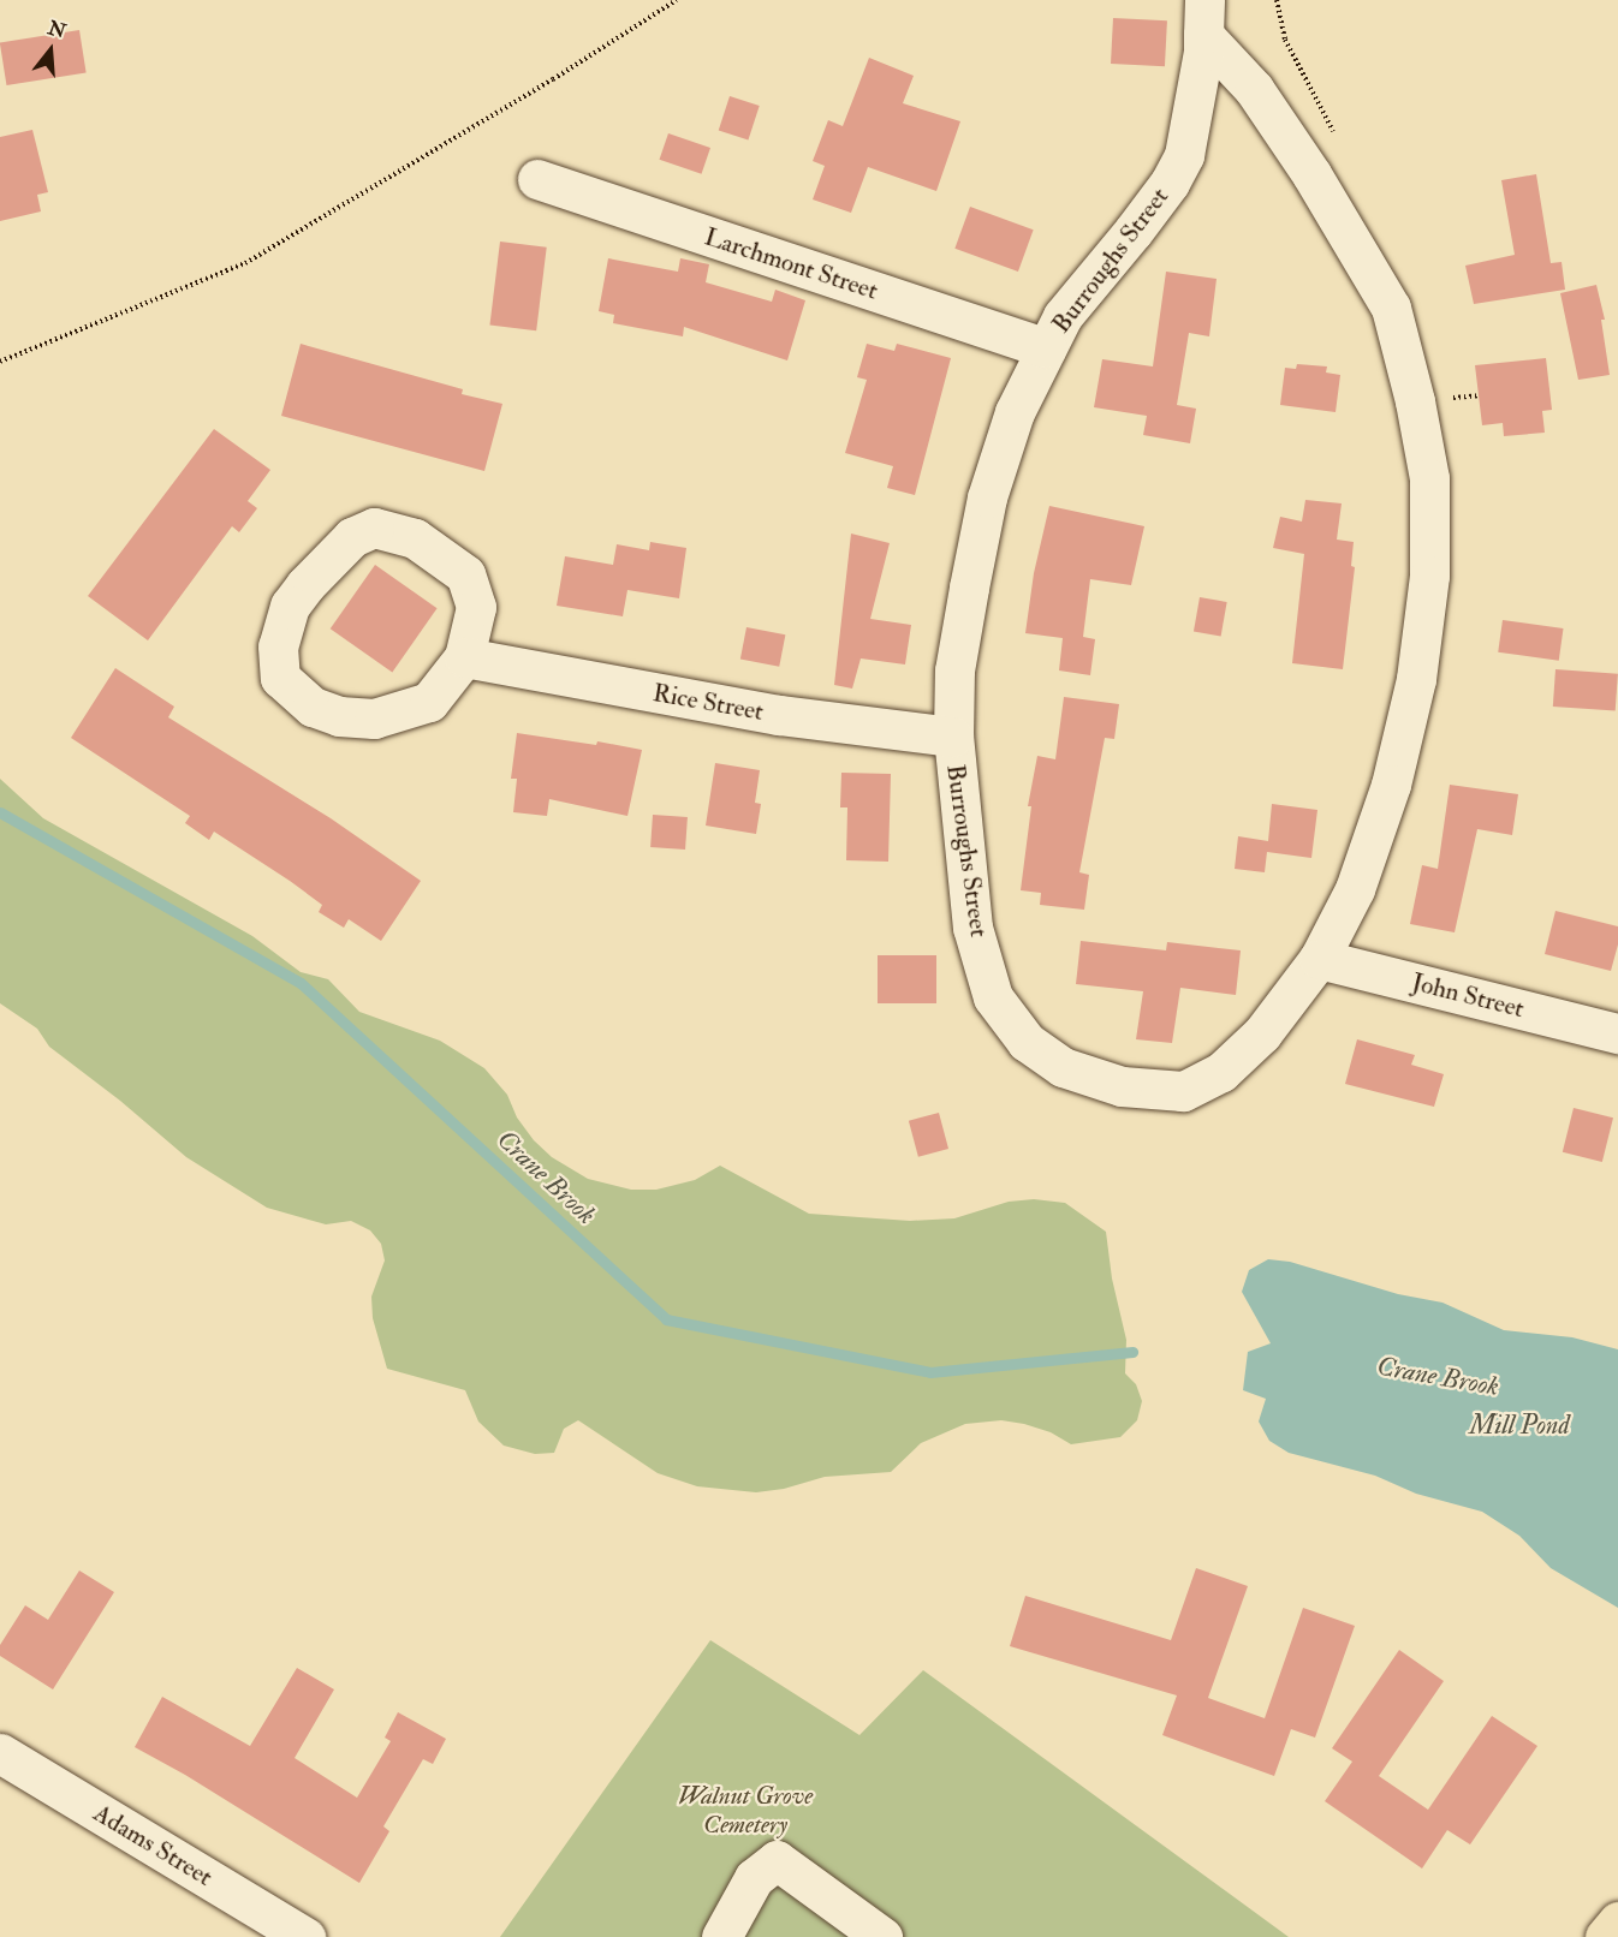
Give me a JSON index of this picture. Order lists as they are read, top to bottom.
{
  "streets": {
    "street": [
      "Burroughs Street",
      "Larchmont Street",
      "Rice Street",
      "John Street",
      "Adams Street"
    ]
  },
  "crossings": [
    ["Burroughs Street", "Larchmont Street"],
    ["Burroughs Street", "Rice Street"],
    ["Burroughs Street", "John Street"]
  ],
  "water": ["Crane Brook", "Mill Pond"],
  "parks": ["Walnut Grove Cemetery"],
  "north": "top"
}
